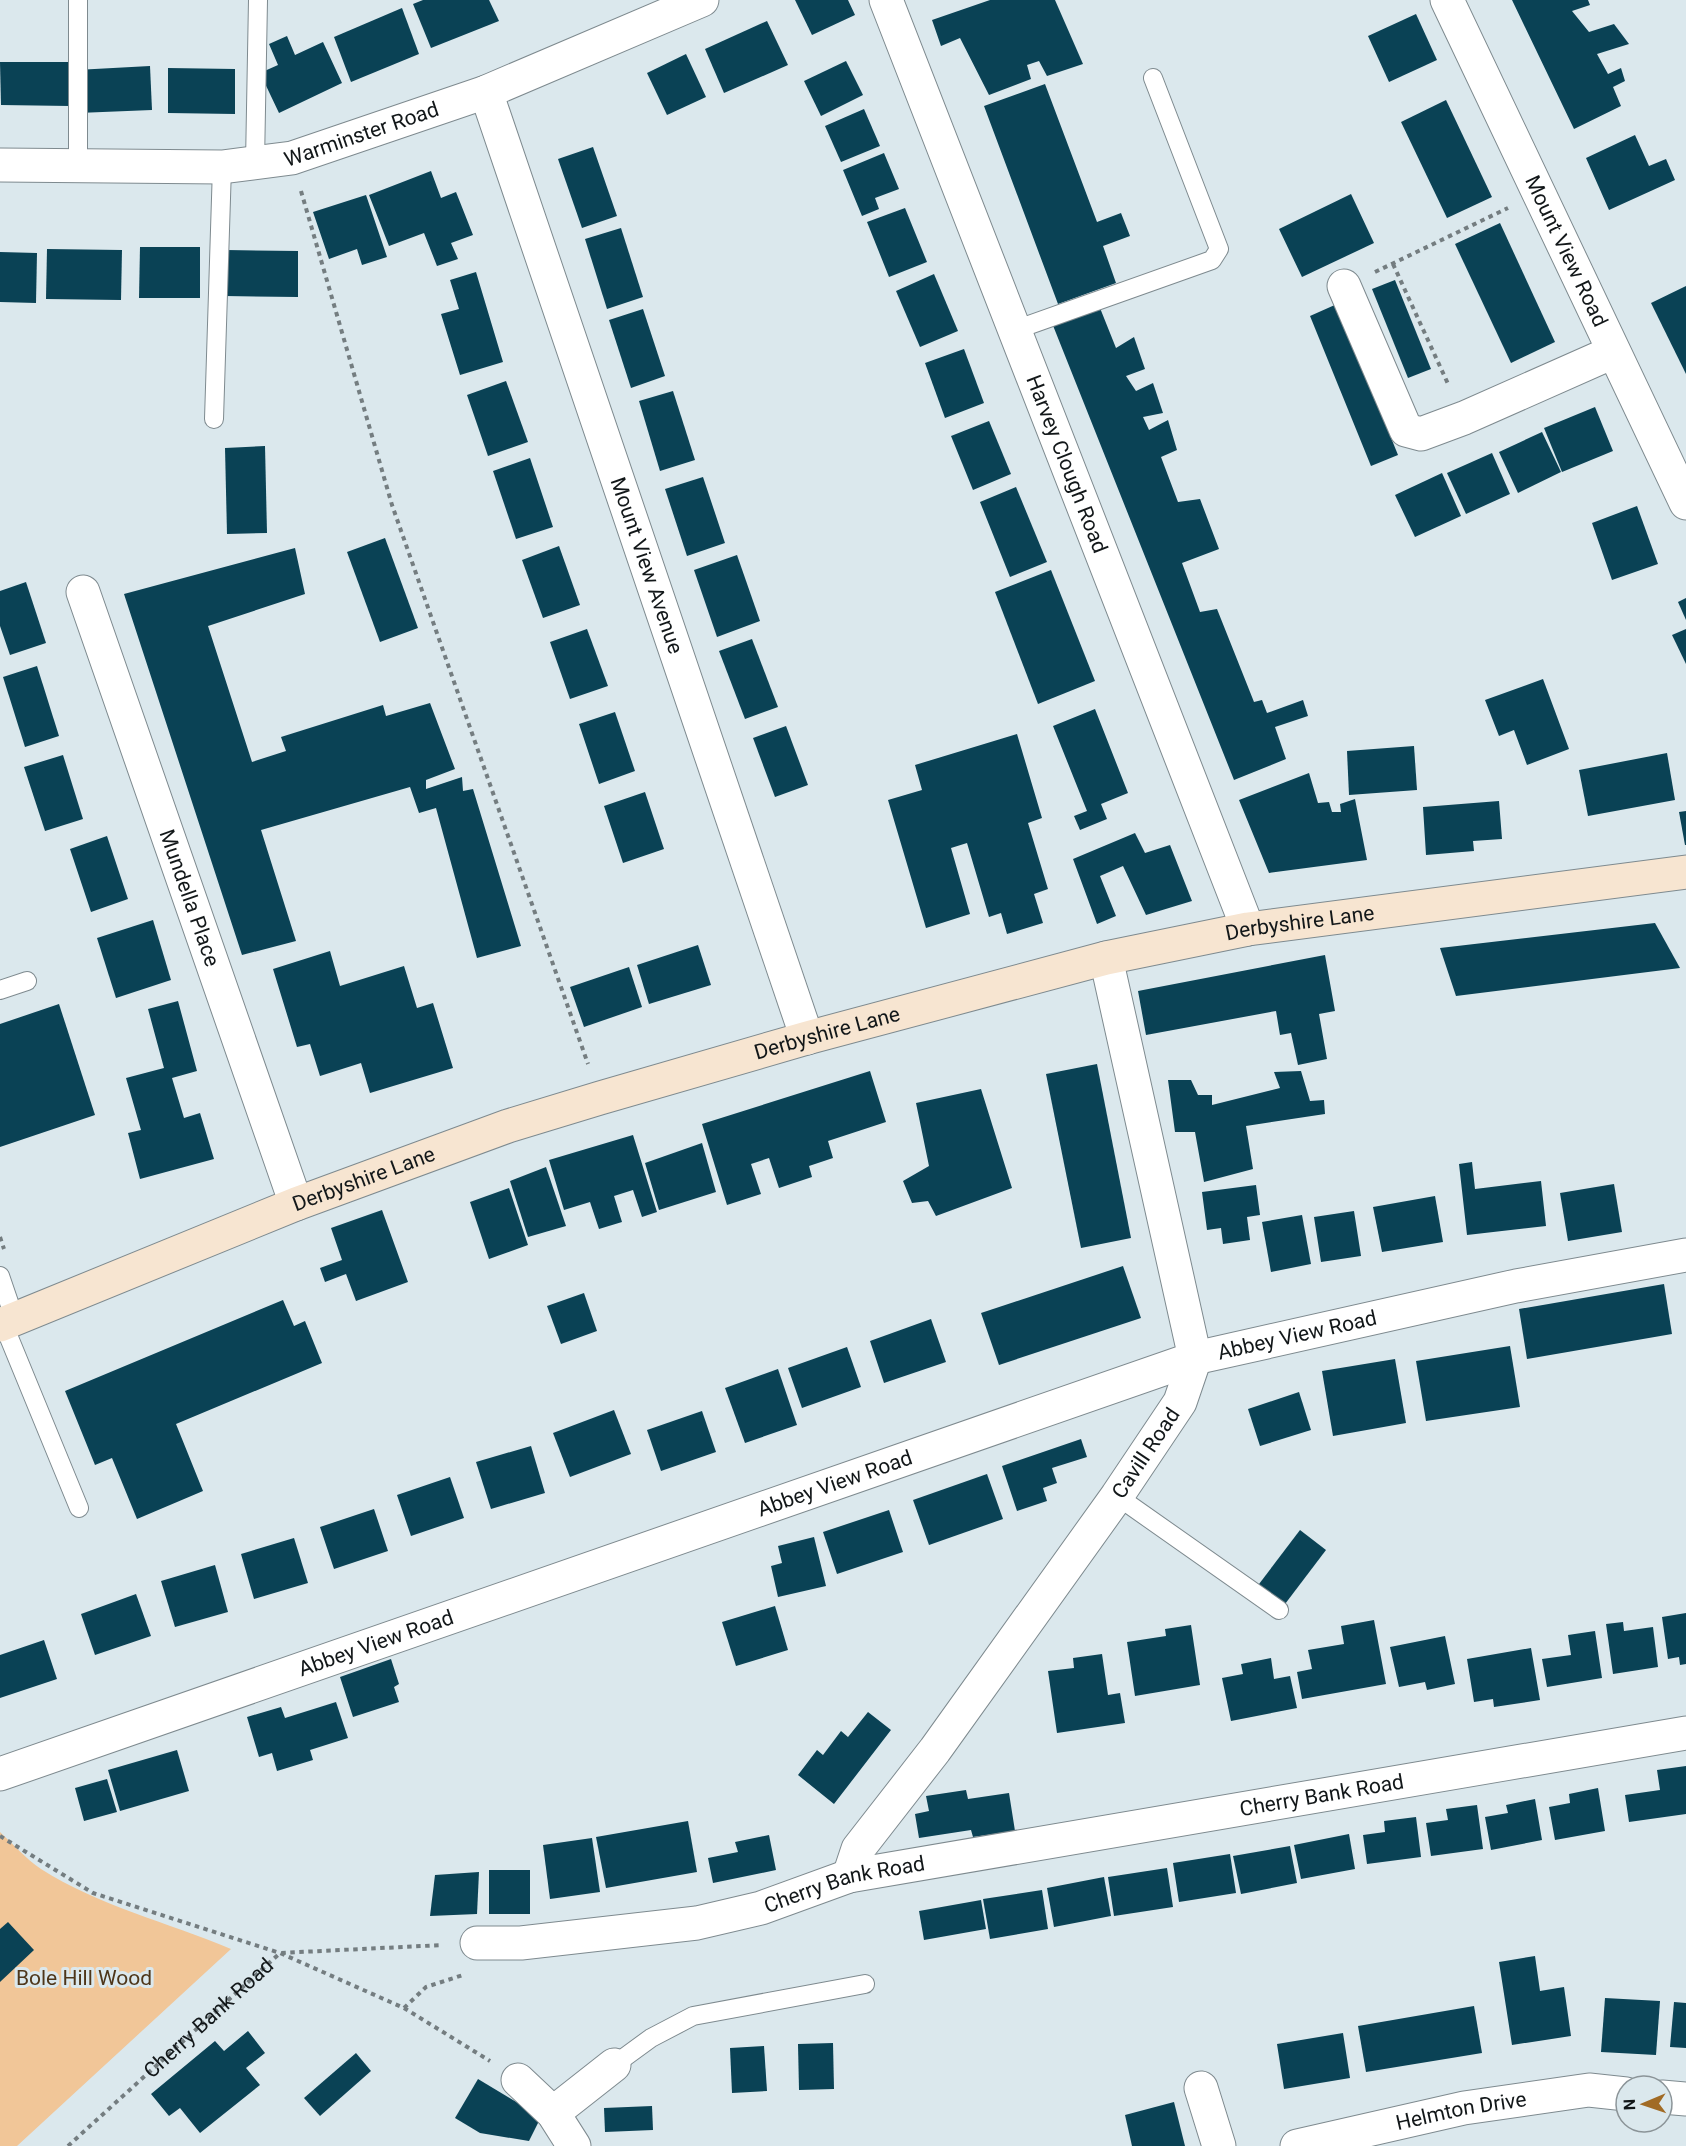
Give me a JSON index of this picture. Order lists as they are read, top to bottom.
{
  "streets": {
    "street": [
      "Warminster Road",
      "Mount View Road",
      "Harvey Clough Road",
      "Mount View Avenue",
      "Mundella Place",
      "Derbyshire Lane",
      "Abbey View Road",
      "Cavill Road",
      "Cherry Bank Road",
      "Helmton Drive"
    ]
  },
  "crossings": [
    ["Warminster Road", "Mount View Avenue"],
    ["Harvey Clough Road", "Derbyshire Lane"],
    ["Mount View Avenue", "Derbyshire Lane"],
    ["Mundella Place", "Derbyshire Lane"],
    ["Abbey View Road", "Cavill Road"],
    ["Cavill Road", "Cherry Bank Road"]
  ],
  "parks": ["Bole Hill Wood"],
  "north": "left"
}
